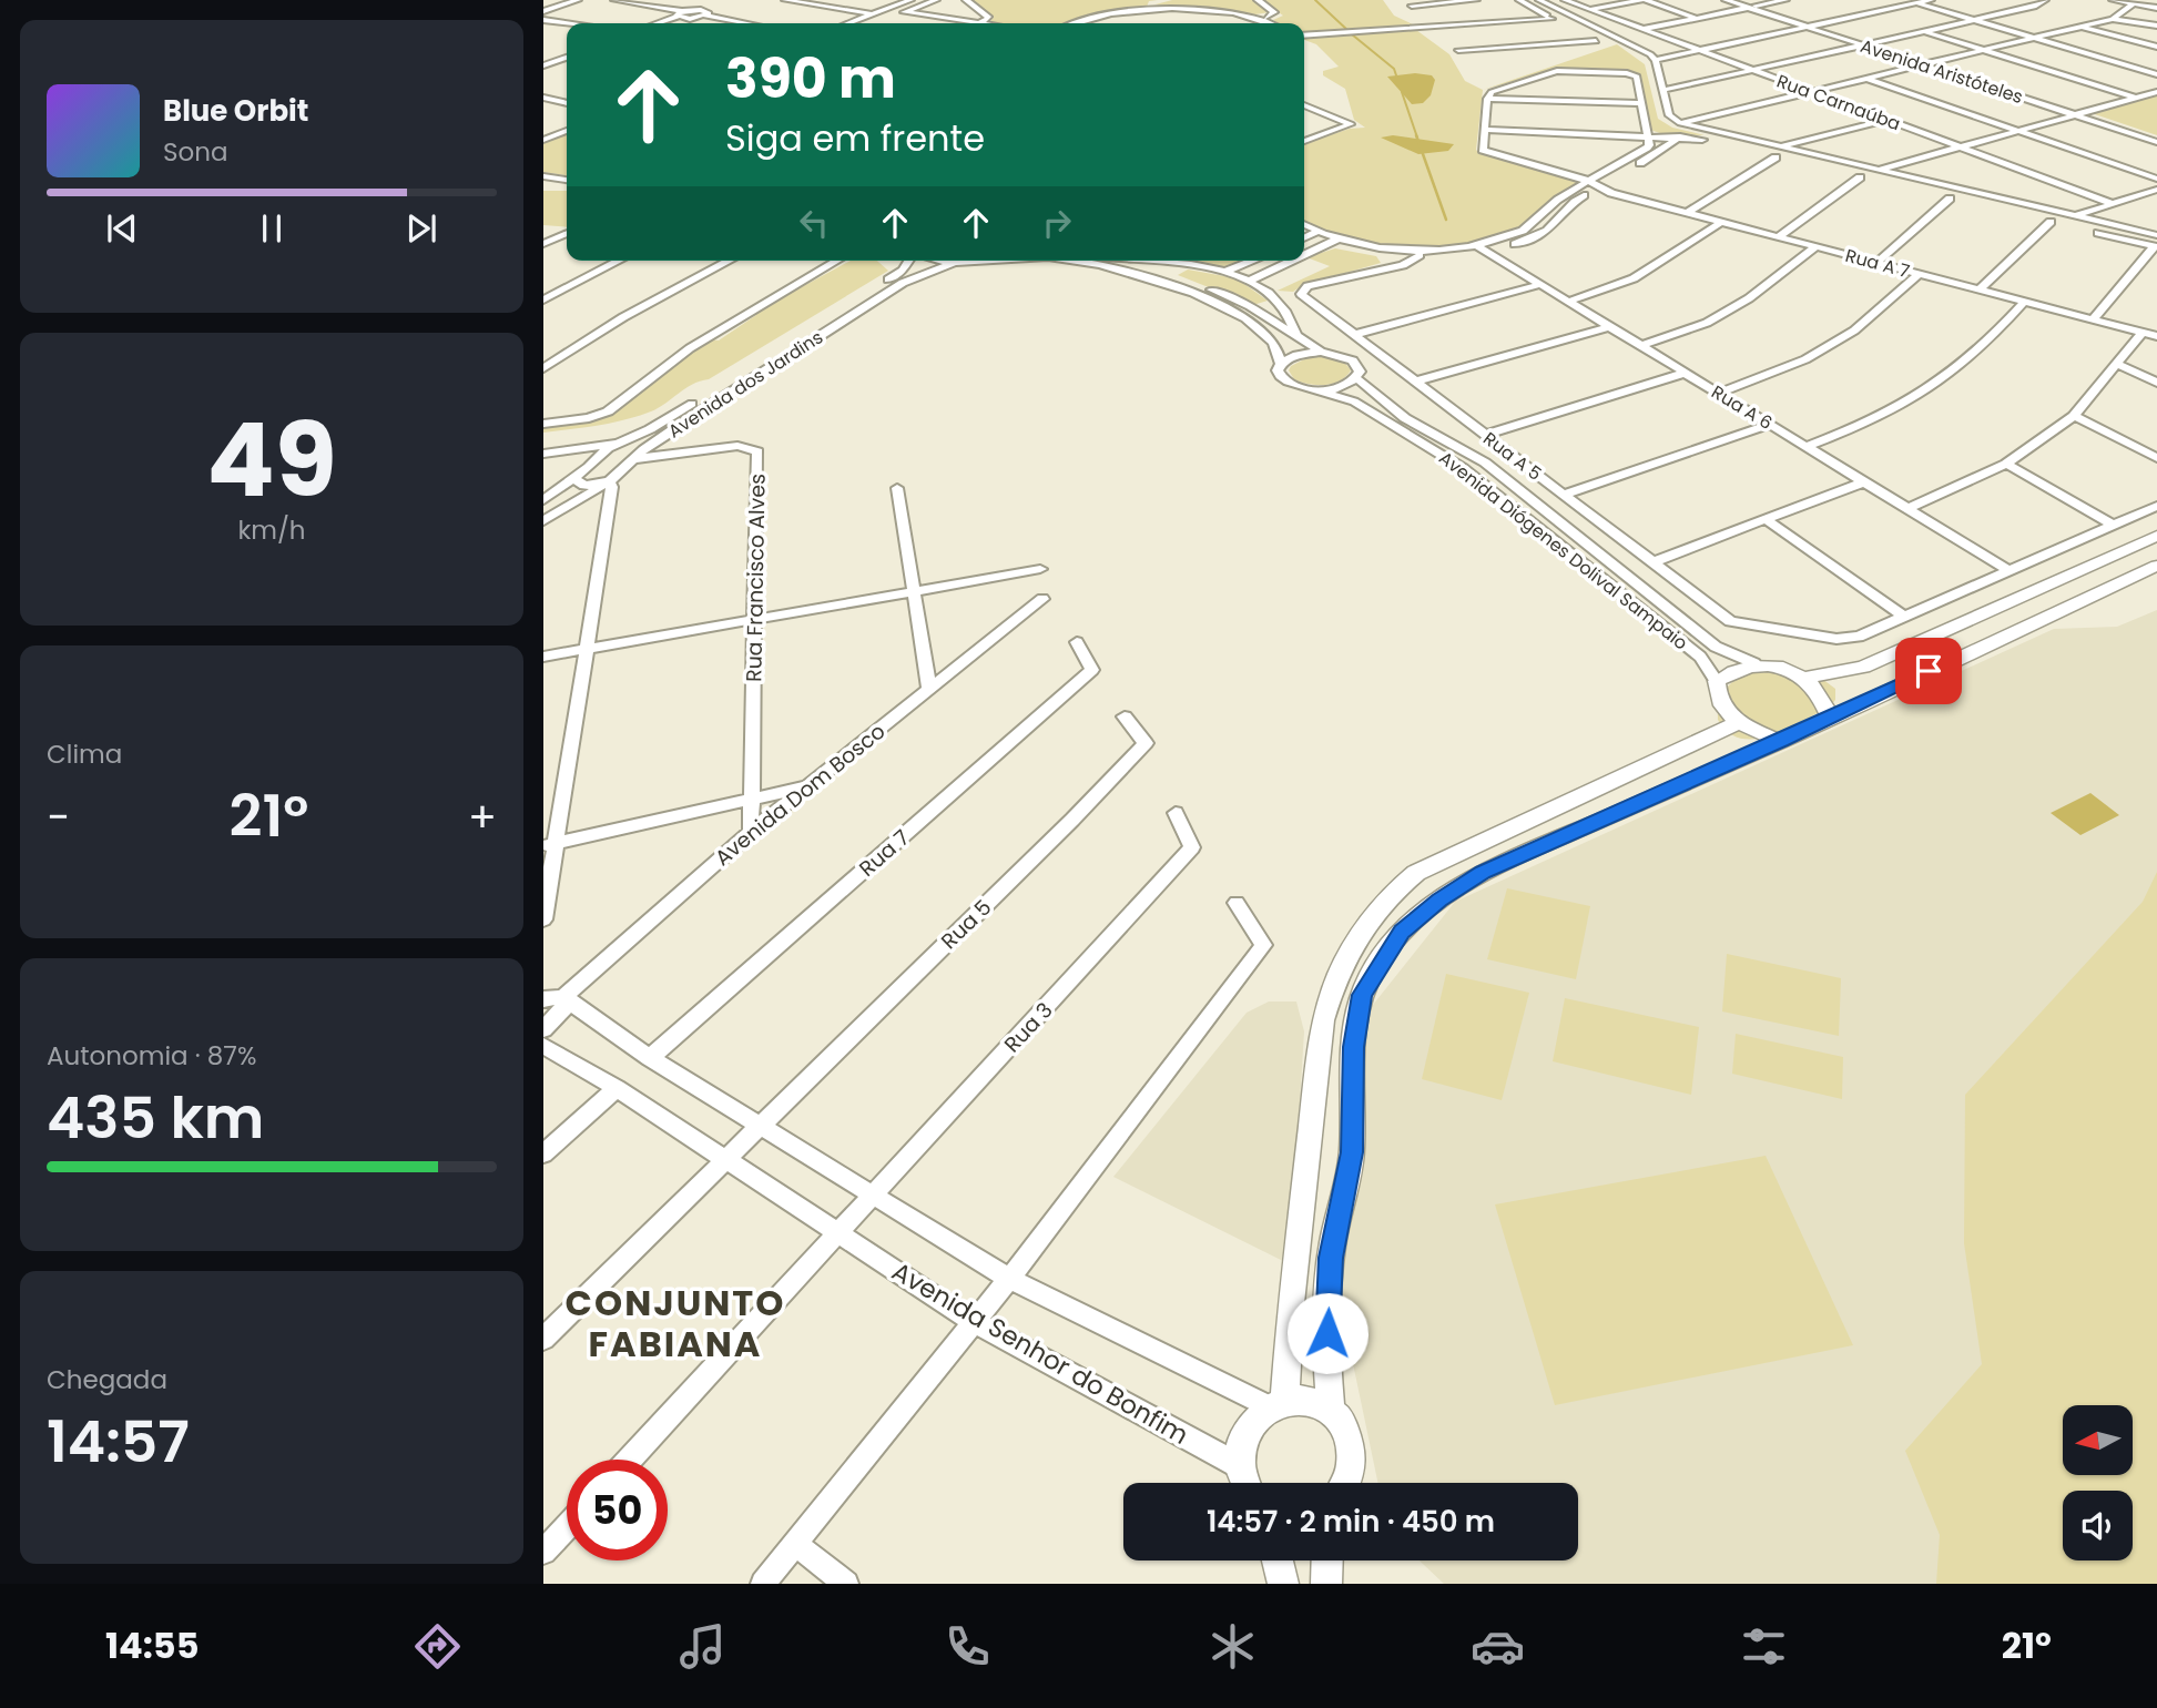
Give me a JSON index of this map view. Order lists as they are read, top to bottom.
{
  "streets": {
    "street": [
      "Avenida Aristóteles",
      "Rua Carnaúba",
      "Rua A 7",
      "Avenida dos Jardins",
      "Rua A 6",
      "Rua A 5",
      "Avenida Diógenes Dolival Sampaio",
      "Rua Francisco Alves",
      "Avenida Dom Bosco",
      "Rua 7",
      "Rua 5",
      "Rua 3",
      "Avenida Senhor do Bonfim"
    ]
  },
  "crossings": [
    ["Avenida dos Jardins", "Rua Francisco Alves"],
    ["Rua Francisco Alves", "Avenida Dom Bosco"],
    ["Rua 3", "Avenida Senhor do Bonfim"]
  ],
  "districts": ["CONJUNTO FABIANA"],
  "north": "left",
  "page": {
    "turn": ["390 m", "Siga em frente"],
    "song": ["Blue Orbit", "Sona"],
    "tile": [
      ["49", "km/h"],
      "Clima",
      ["Autonomia · 87%", "435 km"],
      ["Chegada", "14:57"]
    ],
    "heat": ["−", "21°", "+"],
    "limit": "50",
    "trip": "14:57 · 2 min · 450 m",
    "tabs": ["14:55", "21°"]
  }
}
